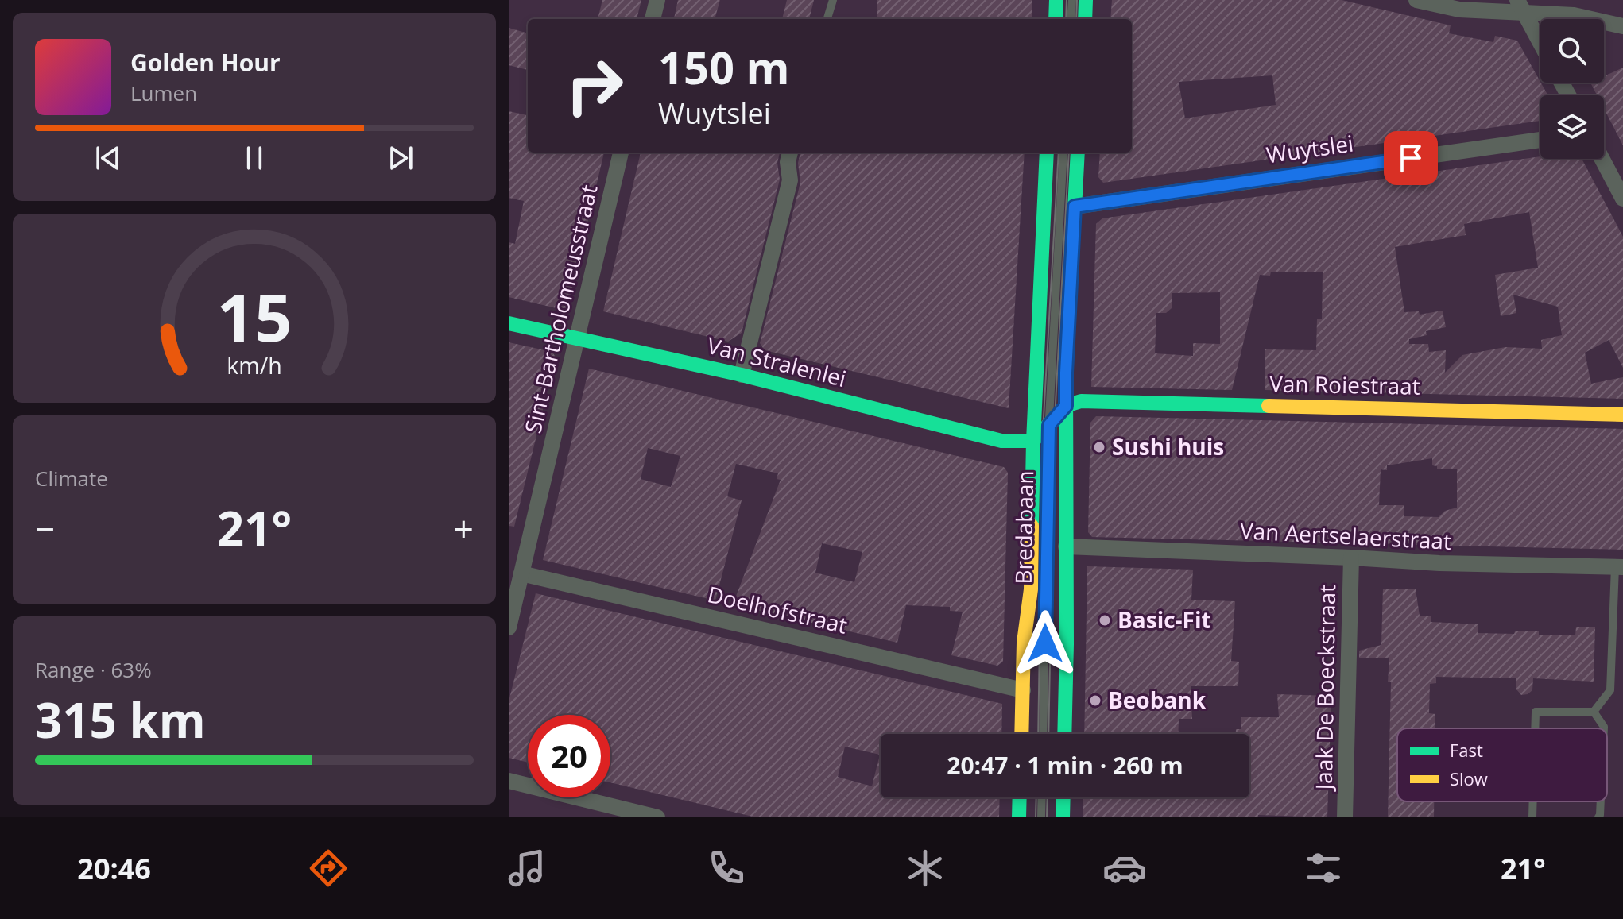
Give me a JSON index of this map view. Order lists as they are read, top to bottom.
{
  "streets": {
    "main road": ["Van Stralenlei", "Van Roiestraat", "Bredabaan"],
    "street": [
      "Wuytslei",
      "Sint-Bartholomeusstraat",
      "Van Aertselaerstraat",
      "Doelhofstraat",
      "Jaak De Boeckstraat"
    ]
  },
  "crossings": [
    ["Wuytslei", "Bredabaan"],
    ["Sint-Bartholomeusstraat", "Van Stralenlei"],
    ["Sint-Bartholomeusstraat", "Doelhofstraat"],
    ["Van Stralenlei", "Bredabaan"],
    ["Van Roiestraat", "Bredabaan"],
    ["Bredabaan", "Van Aertselaerstraat"],
    ["Bredabaan", "Doelhofstraat"],
    ["Van Aertselaerstraat", "Jaak De Boeckstraat"]
  ],
  "places": ["Sushi huis", "Basic-Fit", "Beobank"],
  "legend": ["Fast", "Slow"],
  "page": {
    "turn": ["150 m", "Wuytslei"],
    "song": ["Golden Hour", "Lumen"],
    "tile": [
      "Climate",
      ["Range · 63%", "315 km"]
    ],
    "heat": ["−", "21°", "+"],
    "limit": "20",
    "trip": "20:47 · 1 min · 260 m",
    "tabs": ["20:46", "21°"],
    "gauge": ["15", "km/h"]
  }
}
